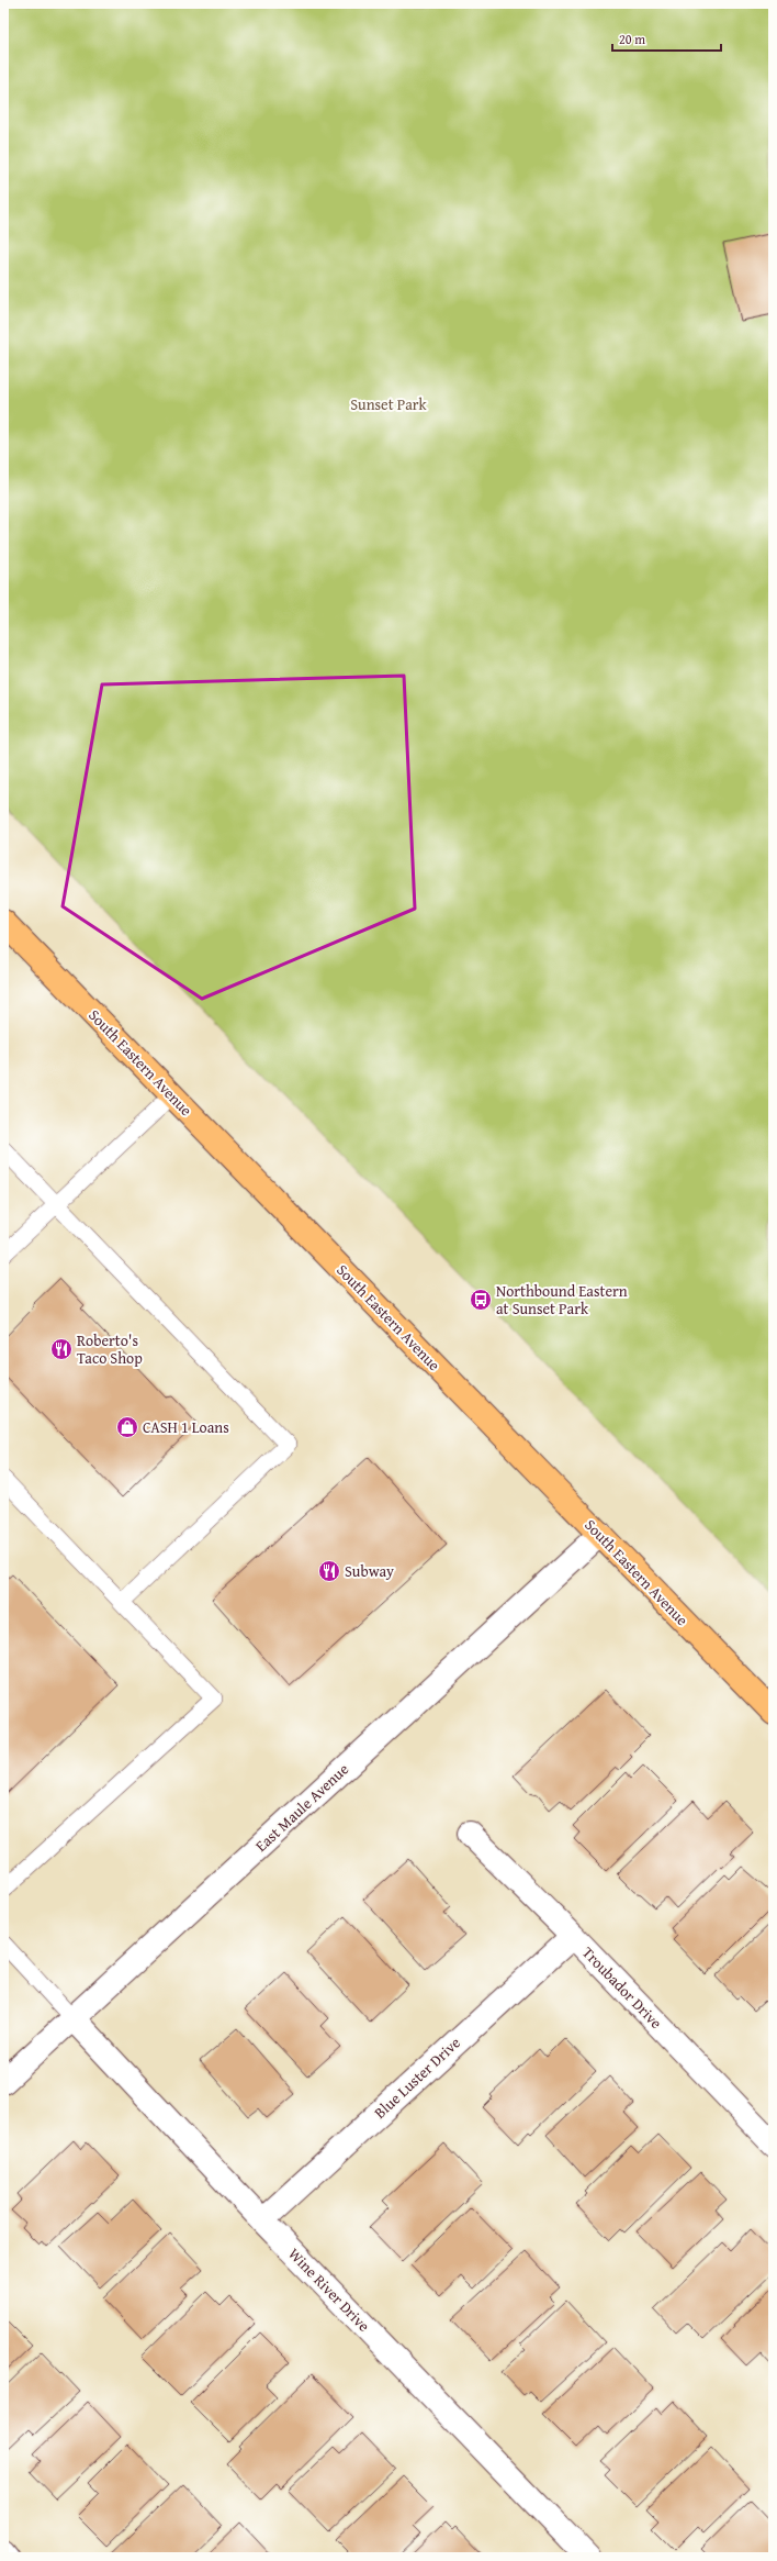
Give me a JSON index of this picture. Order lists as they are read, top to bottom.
{
  "streets": {
    "main road": ["South Eastern Avenue"],
    "street": [
      "East Maule Avenue",
      "Troubador Drive",
      "Blue Luster Drive",
      "Wine River Drive"
    ]
  },
  "crossings": [
    ["South Eastern Avenue", "East Maule Avenue"],
    ["East Maule Avenue", "Wine River Drive"],
    ["Troubador Drive", "Blue Luster Drive"],
    ["Blue Luster Drive", "Wine River Drive"]
  ],
  "parks": ["Sunset Park"],
  "places": {
    "bus stop": ["Northbound Eastern at Sunset Park"],
    "restaurant": ["Roberto's Taco Shop", "Subway"],
    "shop": ["CASH 1 Loans"]
  },
  "scale_bar": "20 m"
}
